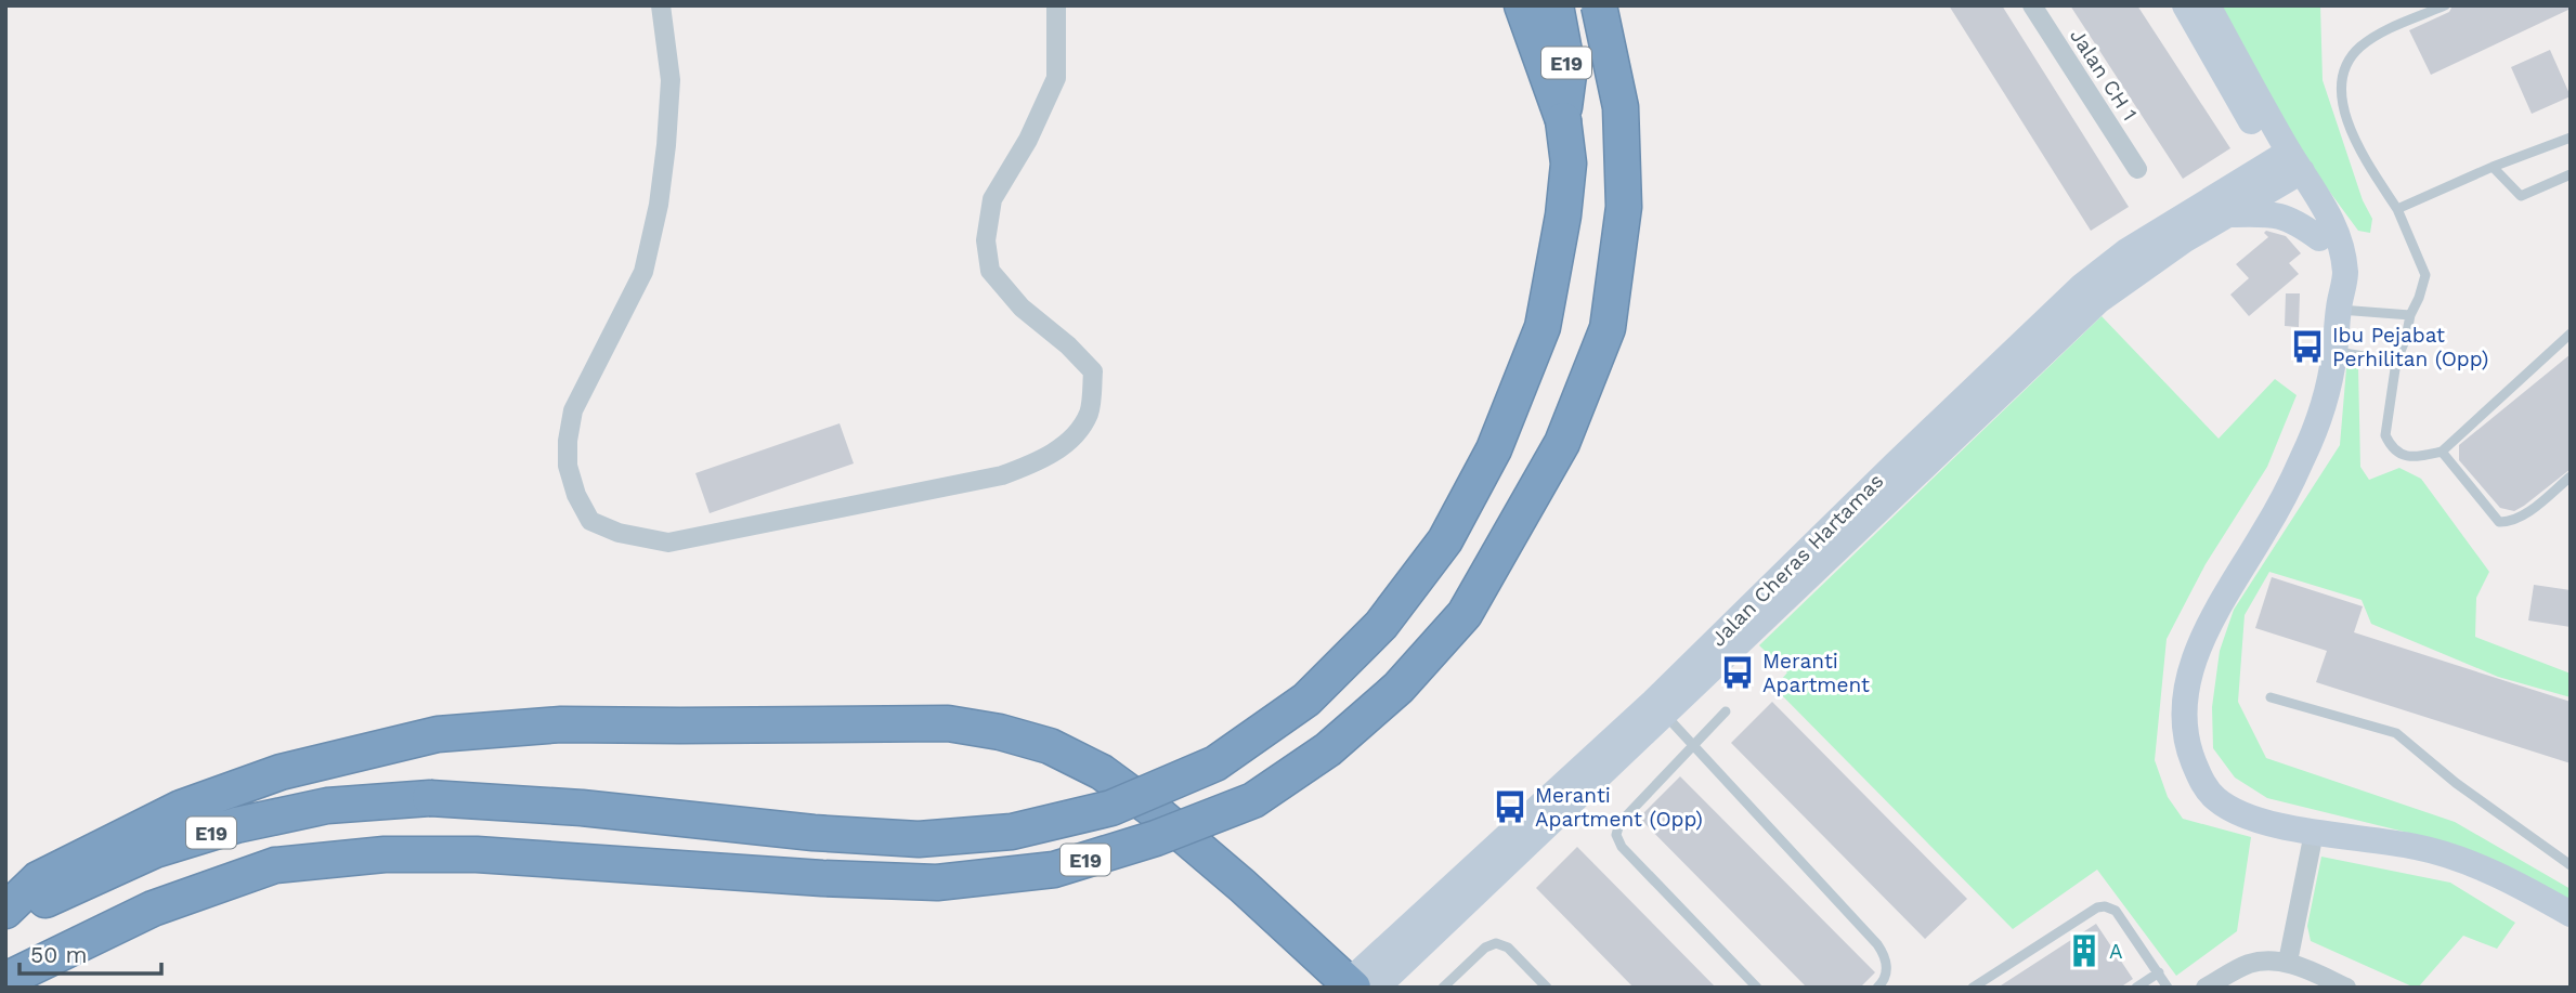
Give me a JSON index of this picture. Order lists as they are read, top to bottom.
{
  "streets": {
    "highway": ["E19"],
    "street": ["Jalan CH 1", "Jalan Cheras Hartamas"]
  },
  "places": {
    "bus stop": ["Ibu Pejabat Perhilitan (Opp)", "Meranti Apartment", "Meranti Apartment (Opp)"],
    "building": ["A"]
  },
  "scale_bar": "50 m"
}
